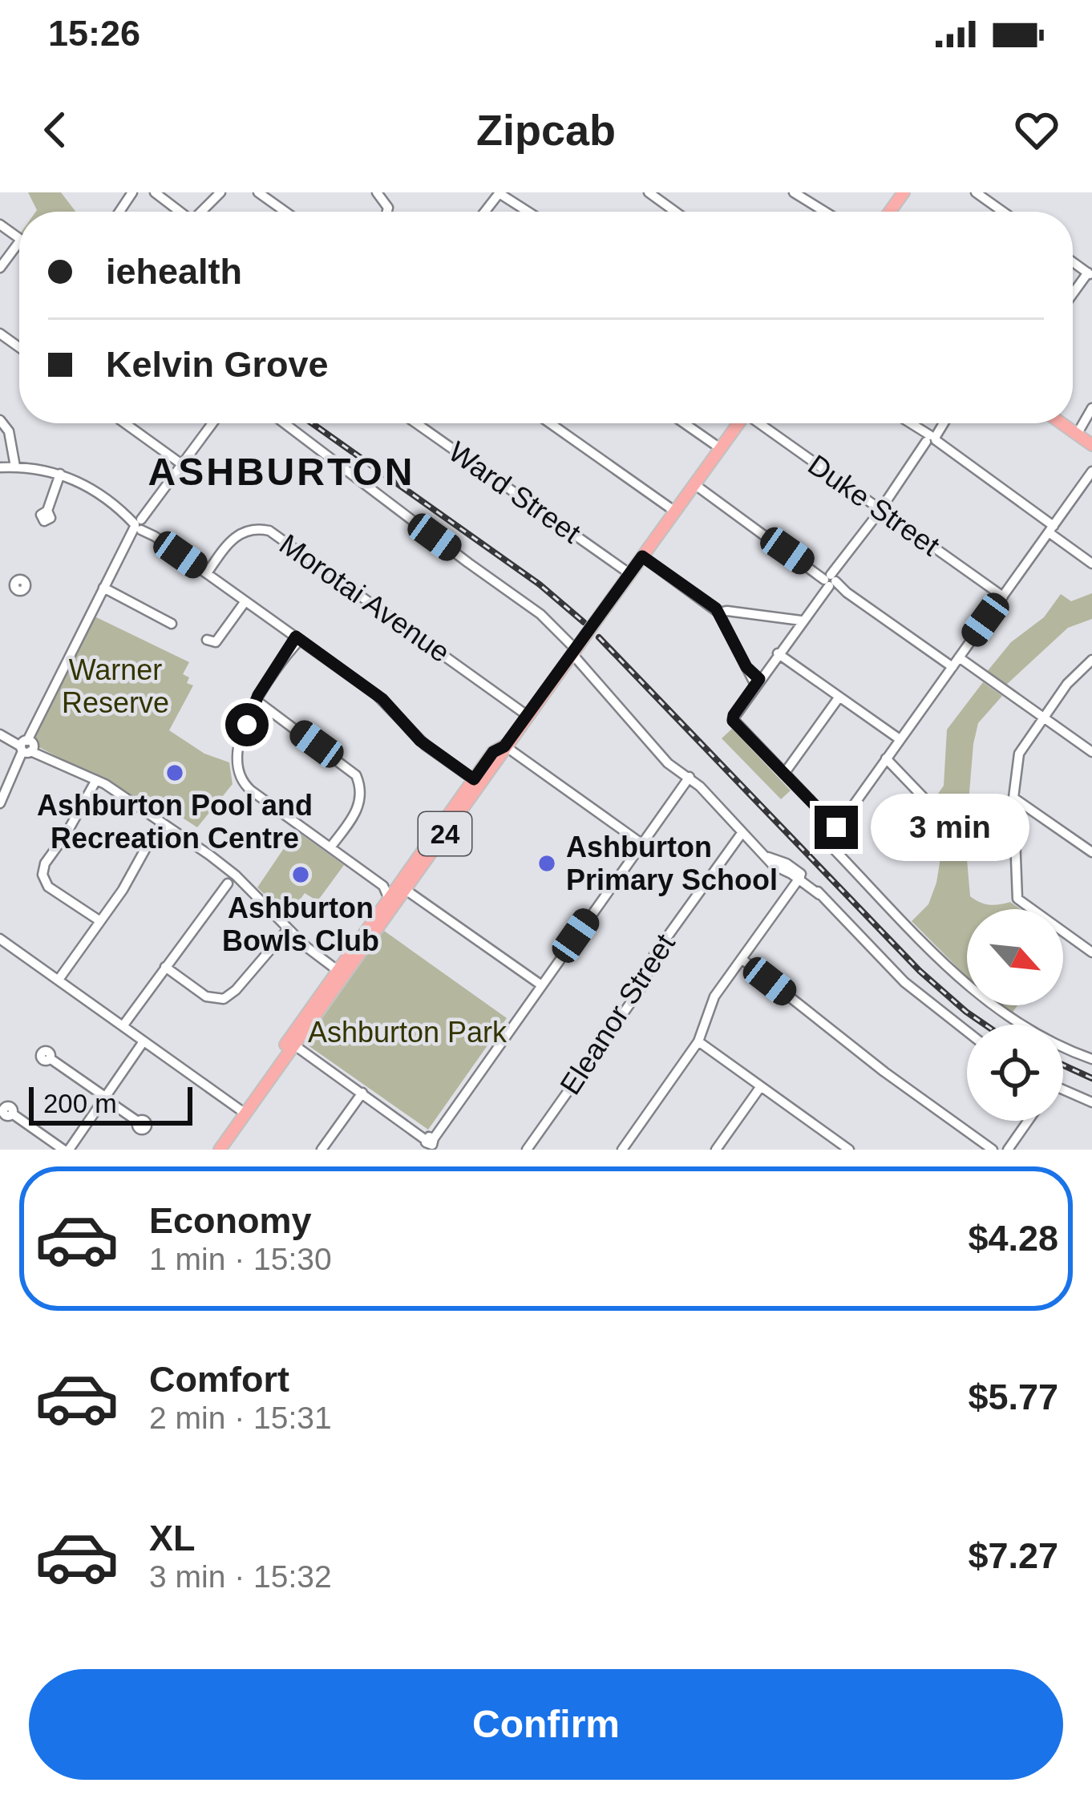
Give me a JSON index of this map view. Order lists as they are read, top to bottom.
{
  "streets": {
    "main road": ["24"],
    "street": [
      "Ward Street",
      "Duke Street",
      "Morotai Avenue",
      "Eleanor Street"
    ]
  },
  "crossings": [
    ["Ward Street", "24"],
    ["Morotai Avenue", "24"]
  ],
  "districts": ["ASHBURTON"],
  "parks": ["Warner Reserve", "Ashburton Park"],
  "places": ["Ashburton Pool and Recreation Centre", "Ashburton Primary School", "Ashburton Bowls Club"],
  "scale_bar": "200 m",
  "north": "bottom right",
  "page": {
    "status": "15:26",
    "header": "Zipcab",
    "banner": ["iehealth", "Kelvin Grove"],
    "bubble": "3 min",
    "scale": "200 m",
    "list": [
      {
        "name": "Economy",
        "note": "1 min · 15:30",
        "value": "$4.28"
      },
      {
        "name": "Comfort",
        "note": "2 min · 15:31",
        "value": "$5.77"
      },
      {
        "name": "XL",
        "note": "3 min · 15:32",
        "value": "$7.27"
      }
    ],
    "buttons": "Confirm"
  }
}
